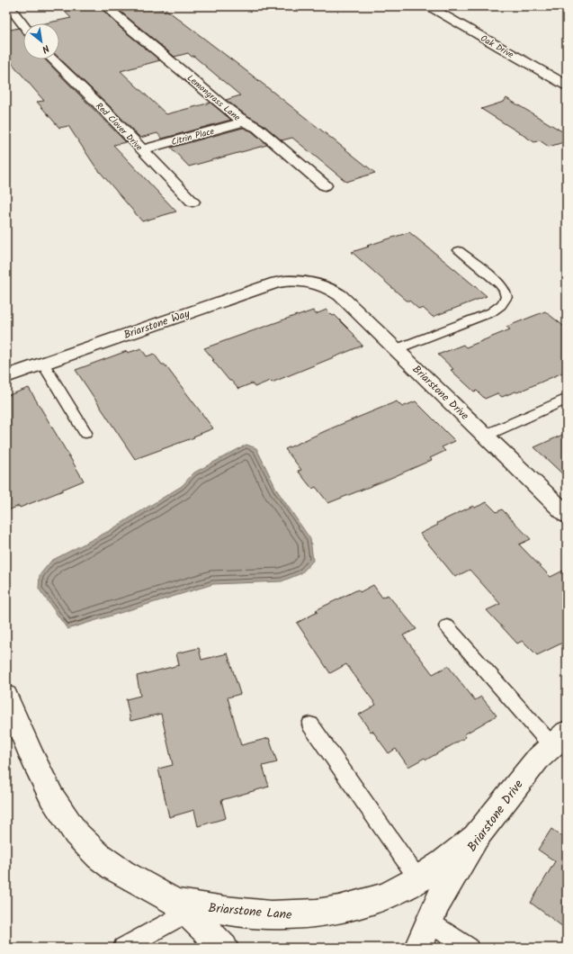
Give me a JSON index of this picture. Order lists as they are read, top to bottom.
{
  "streets": {
    "street": [
      "Oak Drive",
      "Lemongrass Lane",
      "Red Clover Drive",
      "Citrin Place",
      "Briarstone Way",
      "Briarstone Drive",
      "Briarstone Lane"
    ]
  },
  "crossings": [
    ["Lemongrass Lane", "Citrin Place"],
    ["Red Clover Drive", "Citrin Place"],
    ["Briarstone Way", "Briarstone Drive"],
    ["Briarstone Drive", "Briarstone Lane"]
  ],
  "north": "bottom right"
}
